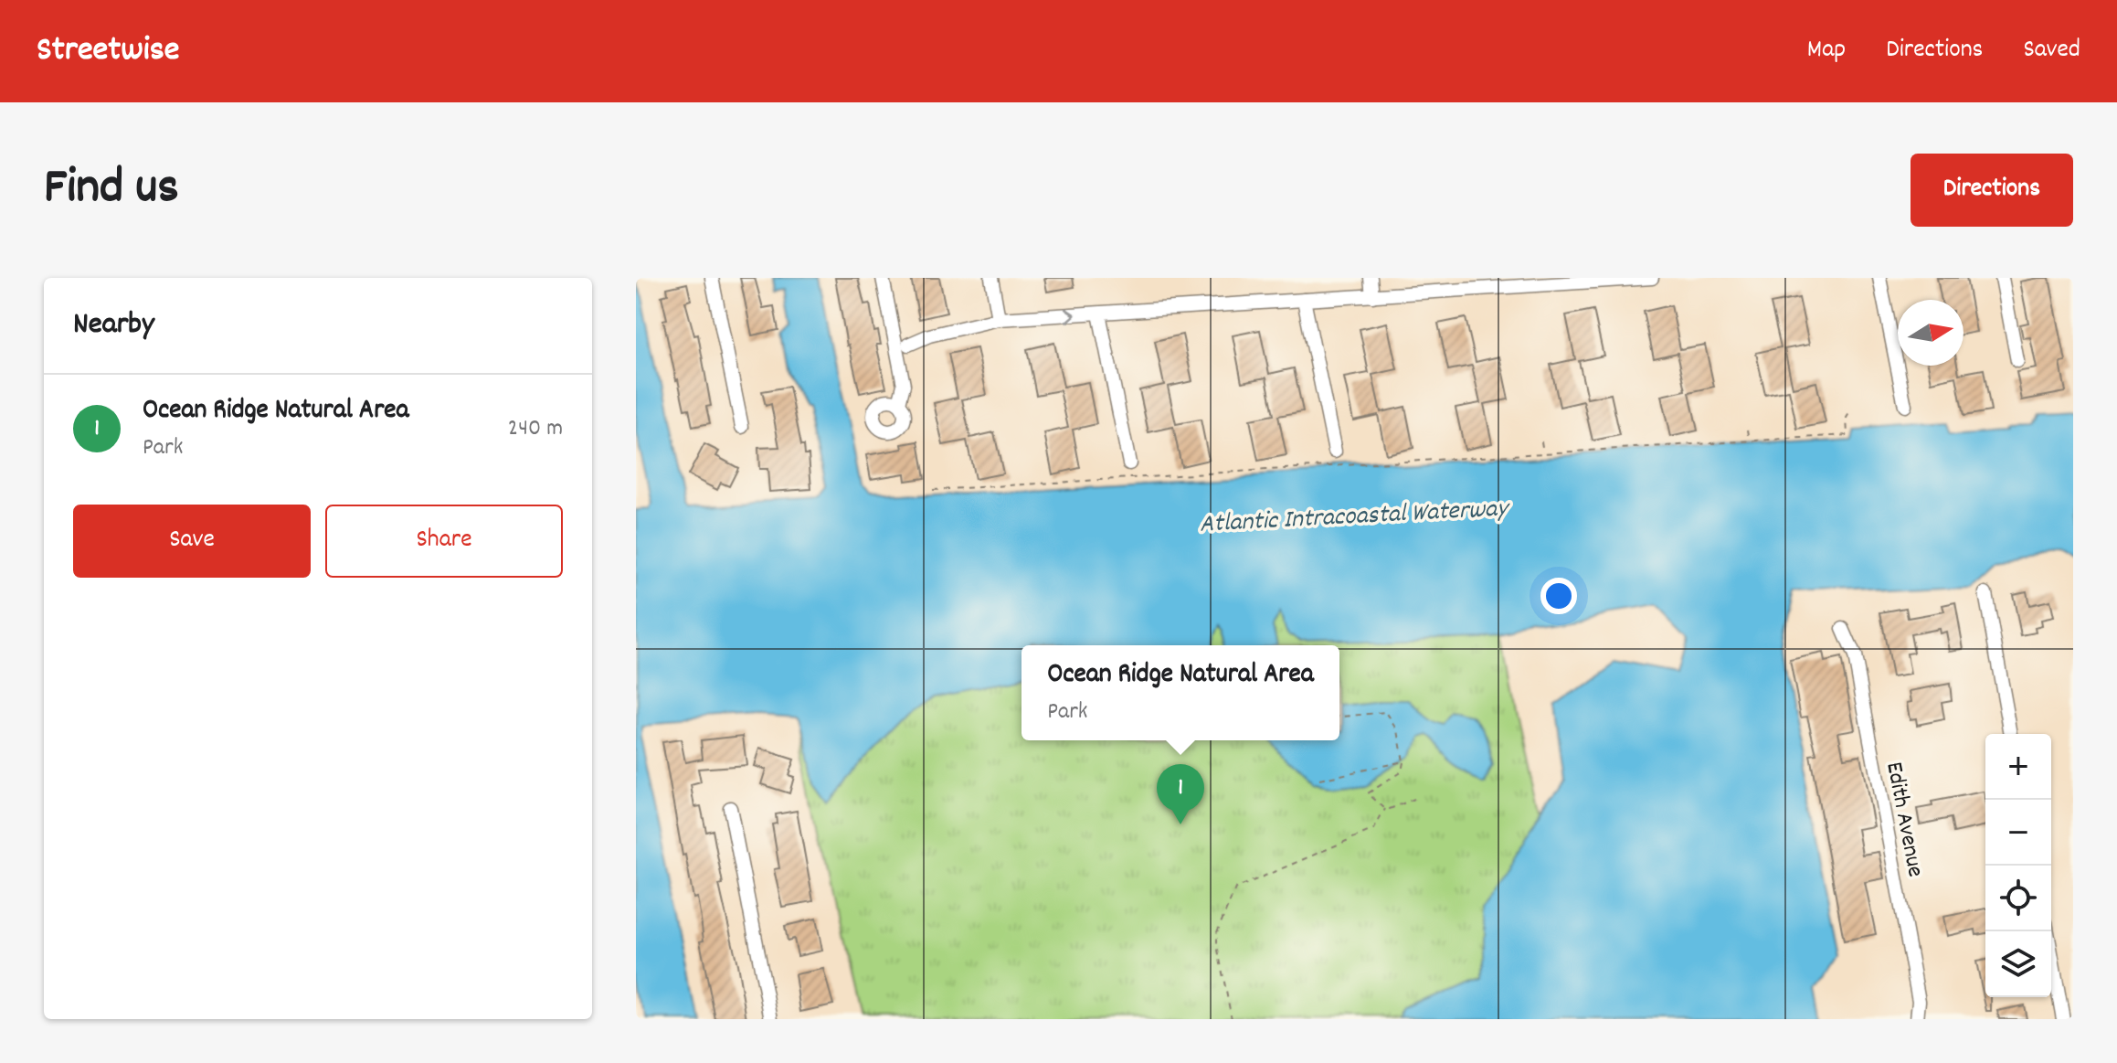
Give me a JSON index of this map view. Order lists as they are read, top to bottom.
{
  "streets": {
    "street": ["Edith Avenue"]
  },
  "water": ["Atlantic Intracoastal Waterway"],
  "north": "right",
  "page": {
    "header": "Streetwise",
    "nav": ["Map", "Directions", "Saved"],
    "title": "Find us",
    "buttons": [
      "Directions",
      ["Save", "Share"]
    ],
    "heading": "Nearby",
    "list": [
      {
        "mark": "1",
        "name": "Ocean Ridge Natural Area",
        "note": "Park",
        "value": "240 m"
      }
    ],
    "popup": ["Ocean Ridge Natural Area", "Park"],
    "map_buttons": ["+", "−"],
    "pins": "1"
  }
}
